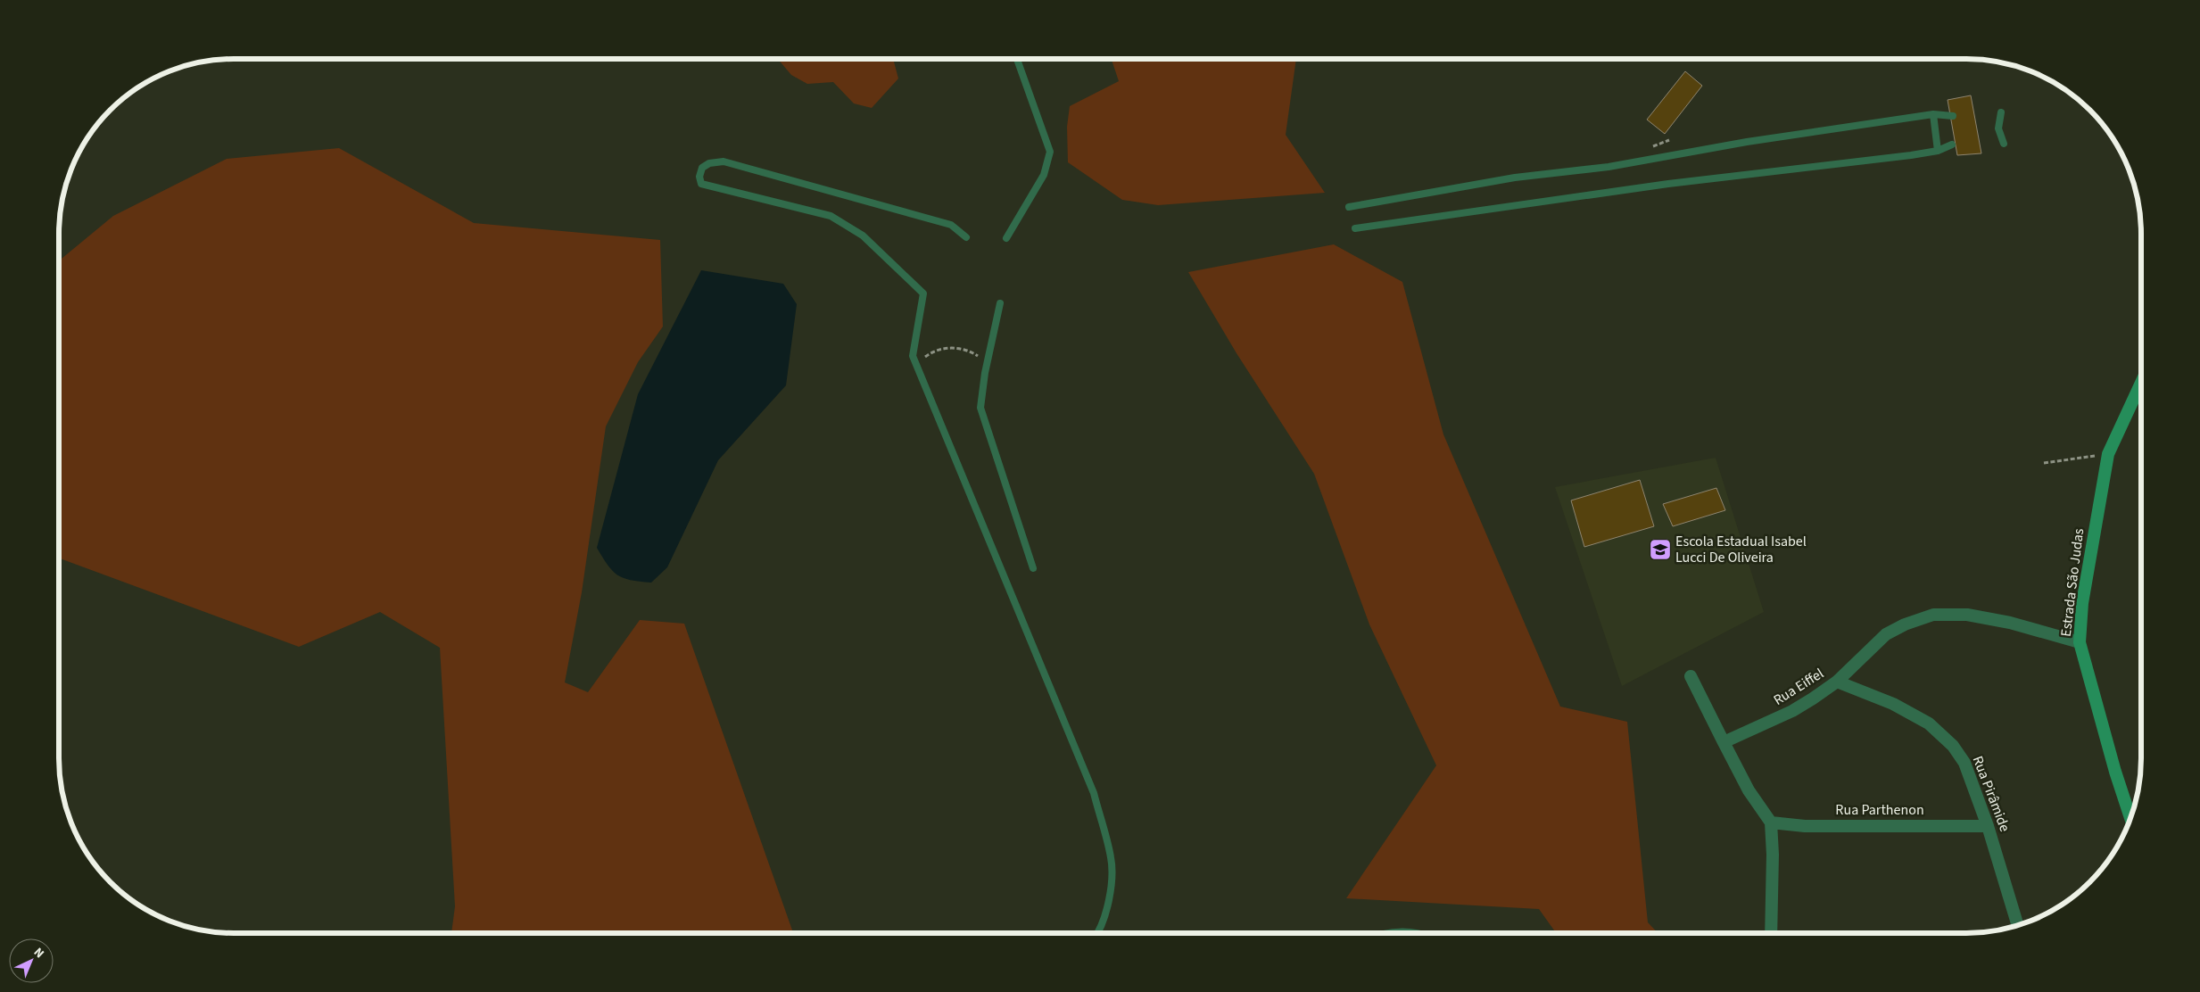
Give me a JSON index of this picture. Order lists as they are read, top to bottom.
{
  "streets": {
    "main road": ["Estrada São Judas"],
    "street": ["Rua Eiffel", "Rua Pirâmide", "Rua Parthenon"]
  },
  "crossings": [
    ["Estrada São Judas", "Rua Eiffel"],
    ["Rua Eiffel", "Rua Pirâmide"],
    ["Rua Pirâmide", "Rua Parthenon"]
  ],
  "places": {
    "school or university": ["Escola Estadual Isabel Lucci De Oliveira"]
  },
  "north": "top right"
}
